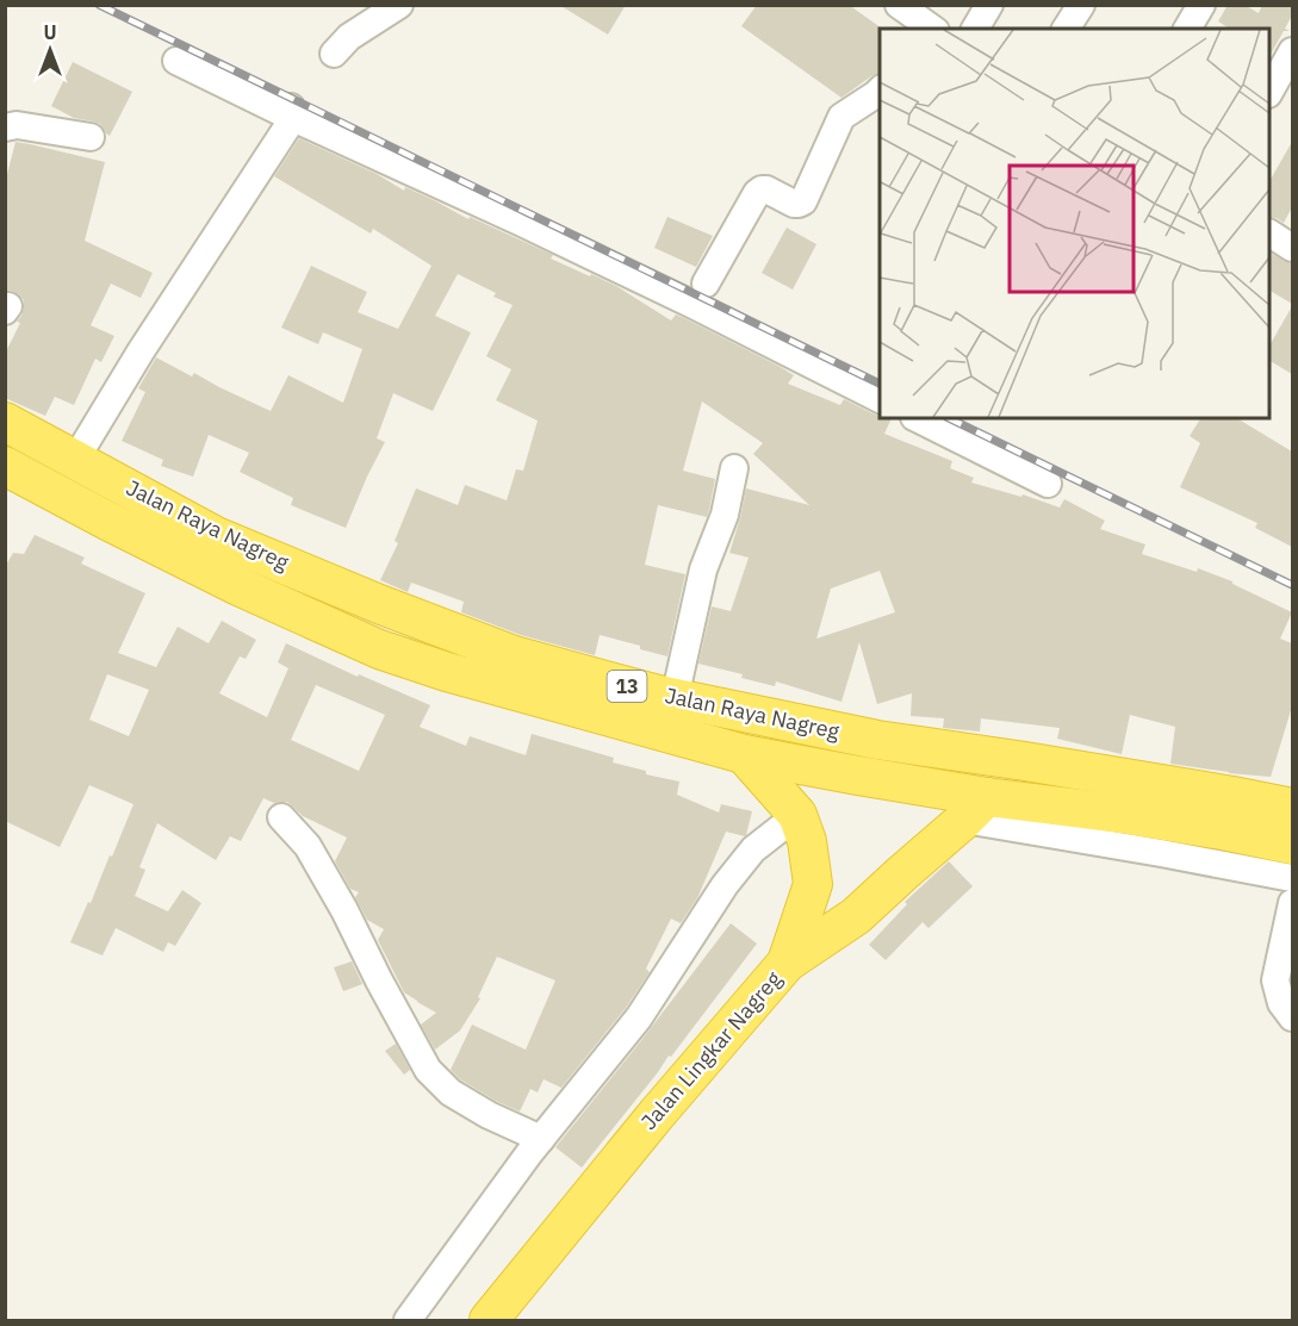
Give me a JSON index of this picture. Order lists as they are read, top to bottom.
{
  "streets": {
    "highway": ["Jalan Raya Nagreg", "13", "Jalan Lingkar Nagreg"]
  },
  "crossings": [
    ["Jalan Raya Nagreg", "Jalan Lingkar Nagreg"]
  ],
  "north": "top"
}
